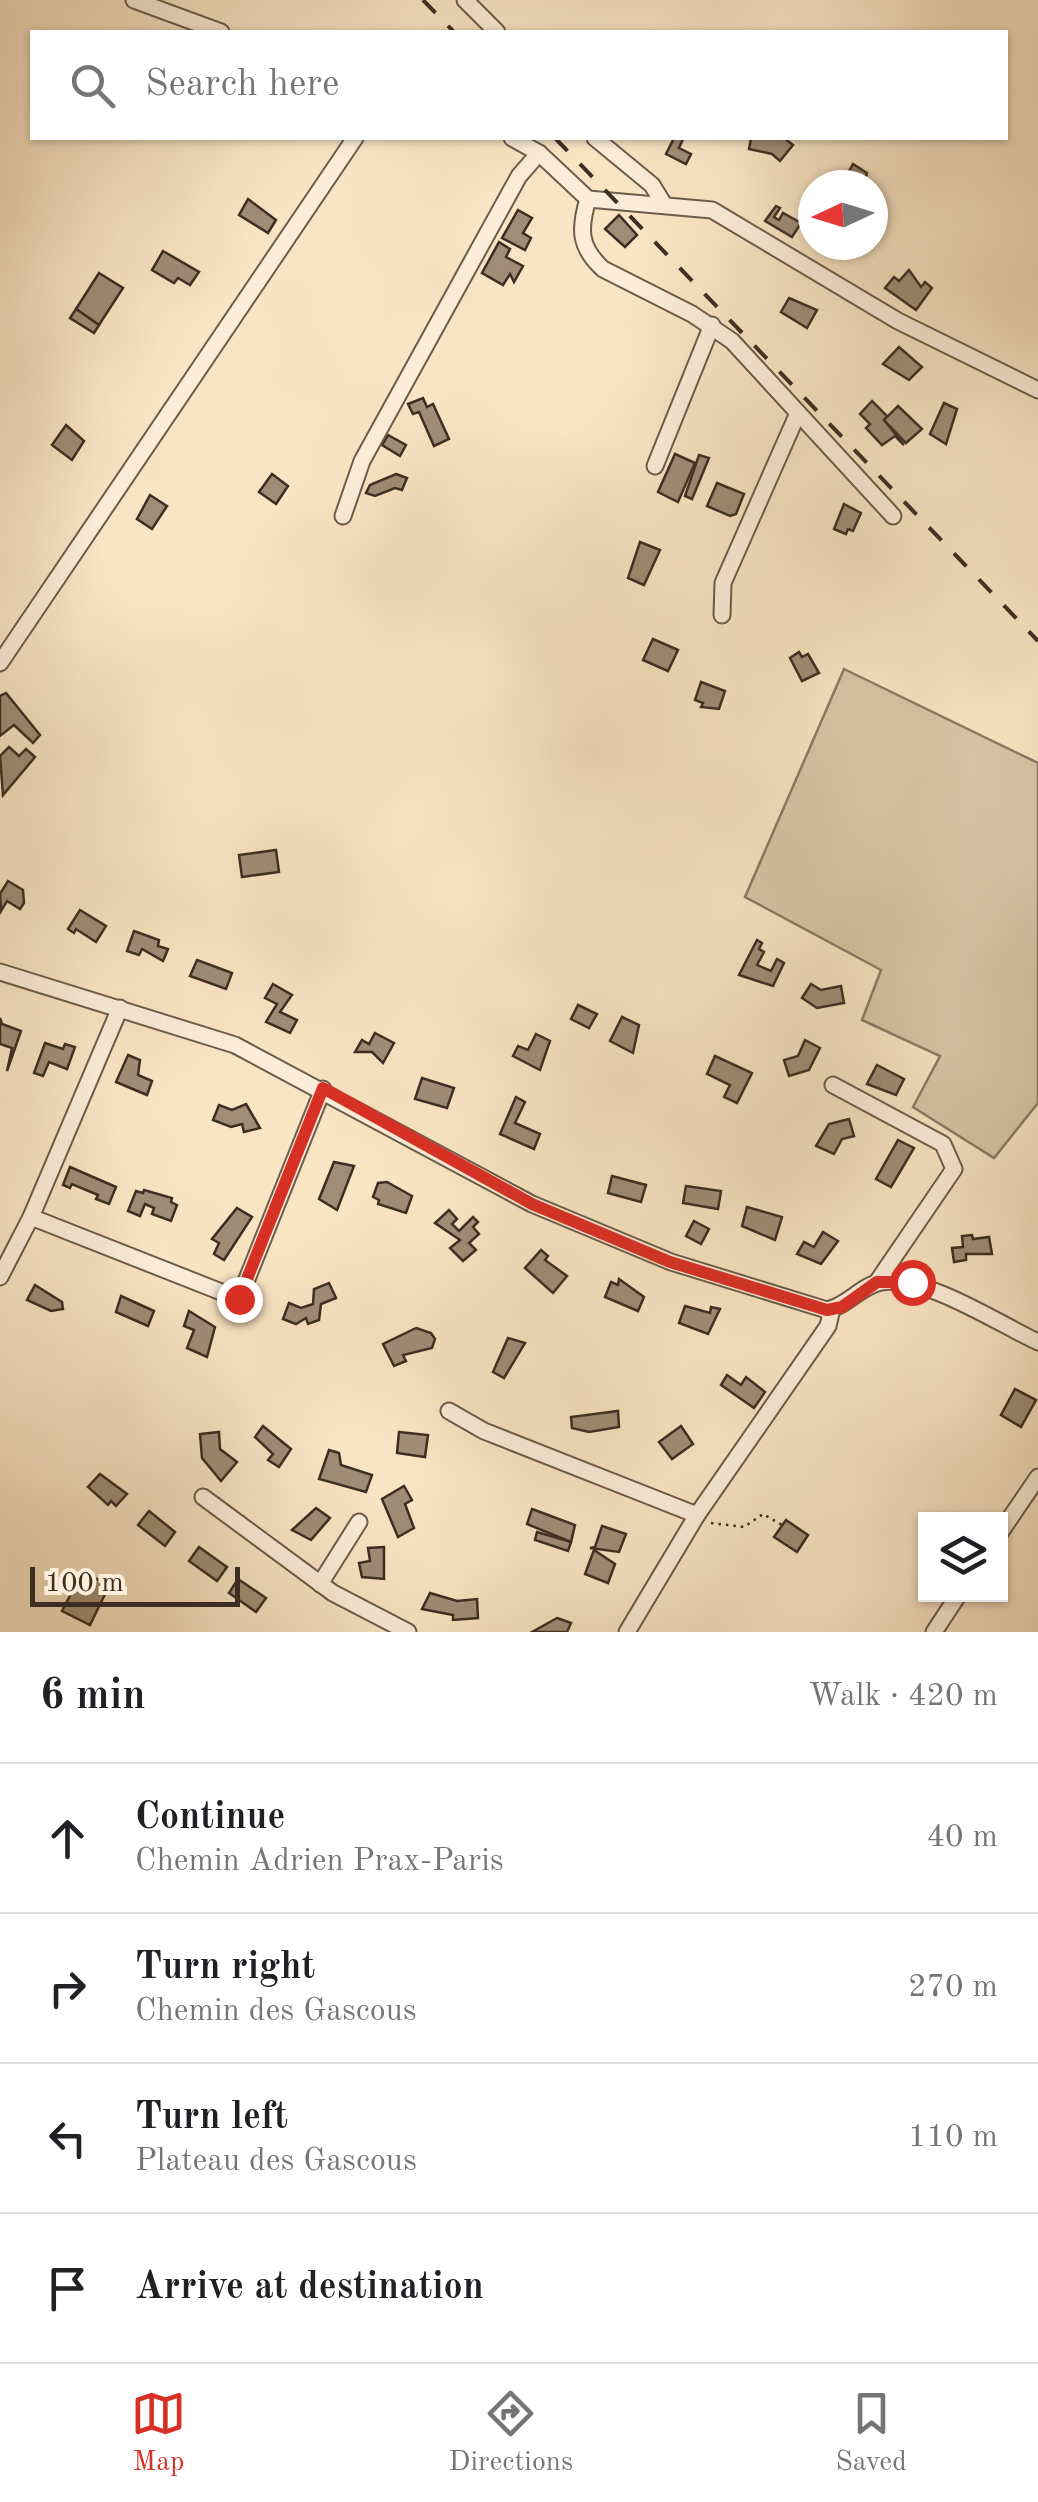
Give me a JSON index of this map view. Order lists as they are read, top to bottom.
{
  "scale_bar": "100 m",
  "north": "left",
  "page": {
    "search": "Search here",
    "scale": "100 m",
    "heading": ["6 min", "Walk · 420 m"],
    "list": [
      ["Continue", "Chemin Adrien Prax-Paris", "40 m"],
      ["Turn right", "Chemin des Gascous", "270 m"],
      ["Turn left", "Plateau des Gascous", "110 m"],
      "Arrive at destination"
    ],
    "nav": ["Map", "Directions", "Saved"]
  }
}
